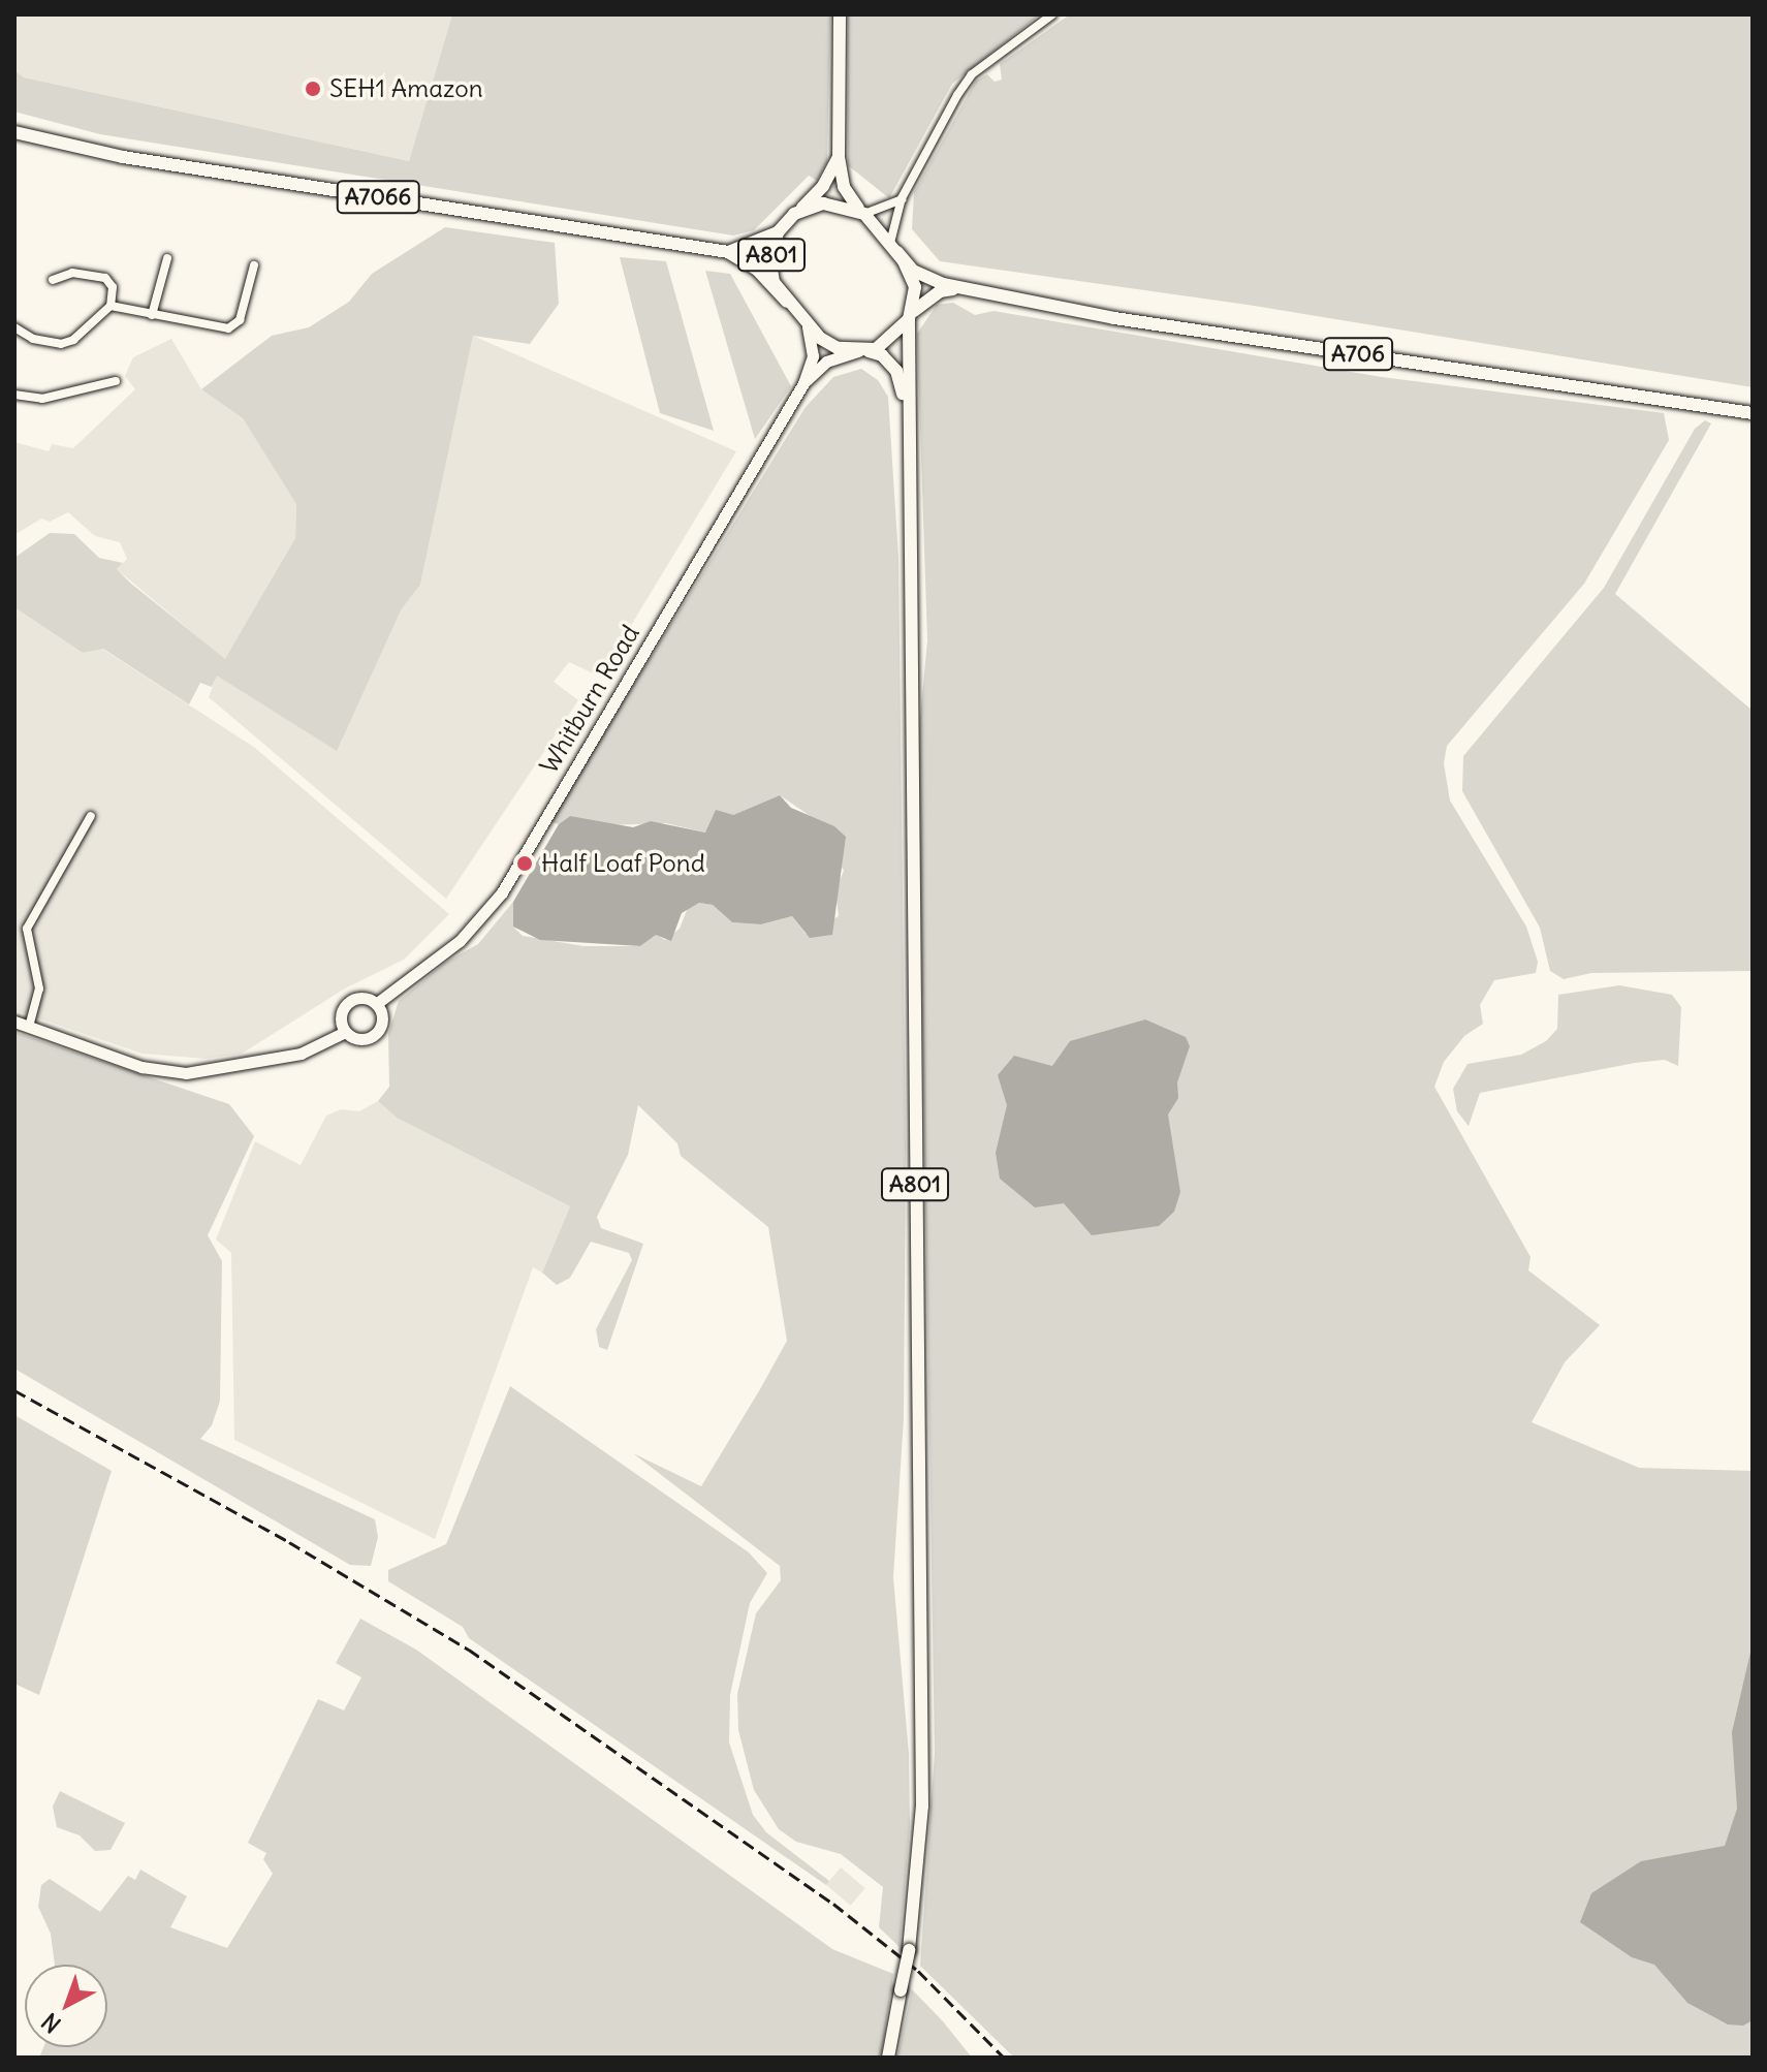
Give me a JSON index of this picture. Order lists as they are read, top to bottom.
{
  "streets": {
    "main road": [
      "A7066",
      "A801",
      "A706",
      "Whitburn Road"
    ]
  },
  "crossings": [
    ["A7066", "A801"],
    ["A7066", "A706"],
    ["A7066", "Whitburn Road"],
    ["A801", "A706"],
    ["A801", "Whitburn Road"],
    ["A706", "Whitburn Road"]
  ],
  "places": ["SEH1 Amazon", "Half Loaf Pond"],
  "north": "bottom left"
}
